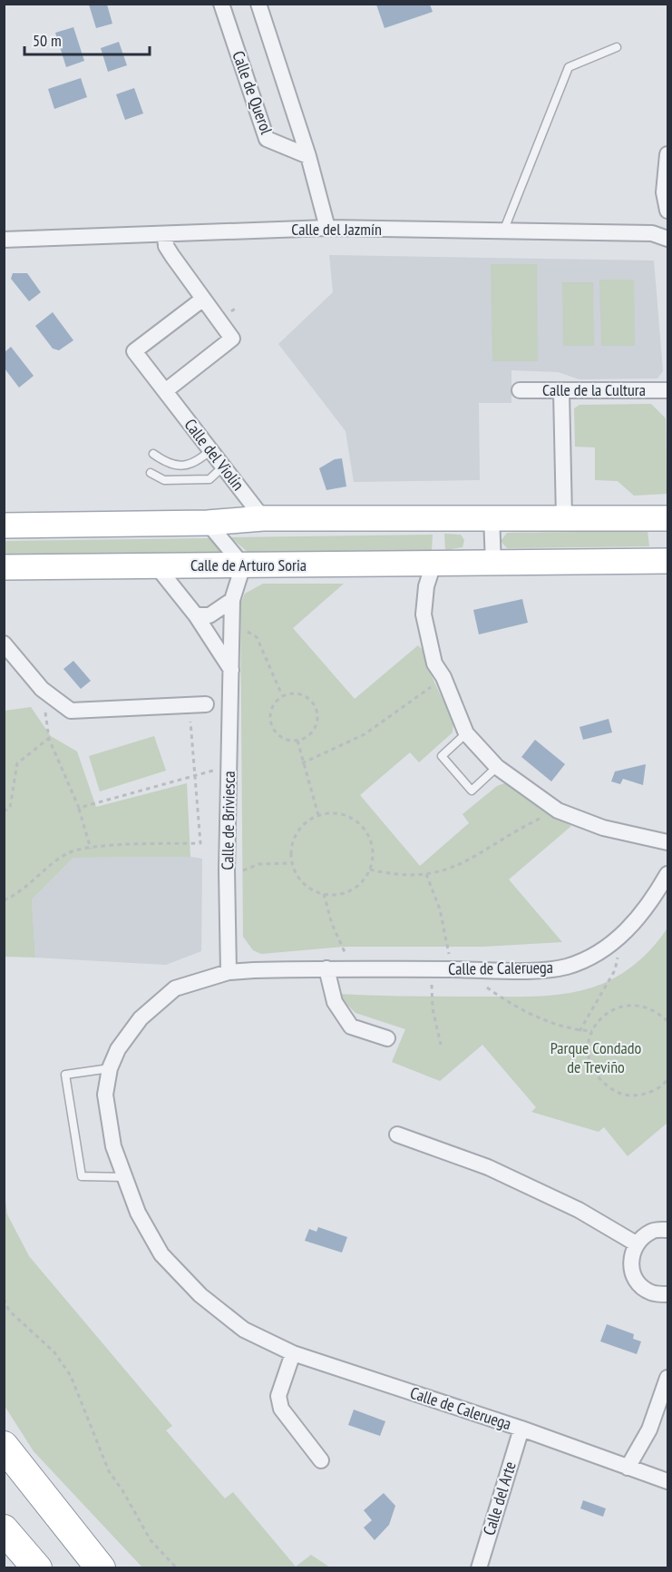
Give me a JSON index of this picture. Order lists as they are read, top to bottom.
{
  "streets": {
    "main road": ["Calle de Arturo Soria"],
    "street": [
      "Calle de Querol",
      "Calle del Jazmín",
      "Calle de la Cultura",
      "Calle del Violín",
      "Calle de Briviesca",
      "Calle de Caleruega",
      "Calle del Arte"
    ]
  },
  "crossings": [
    ["Calle de Querol", "Calle del Jazmín"],
    ["Calle de Arturo Soria", "Calle de Briviesca"],
    ["Calle de Briviesca", "Calle de Caleruega"],
    ["Calle de Caleruega", "Calle del Arte"]
  ],
  "parks": ["Parque Condado de Treviño"],
  "scale_bar": "50 m"
}
